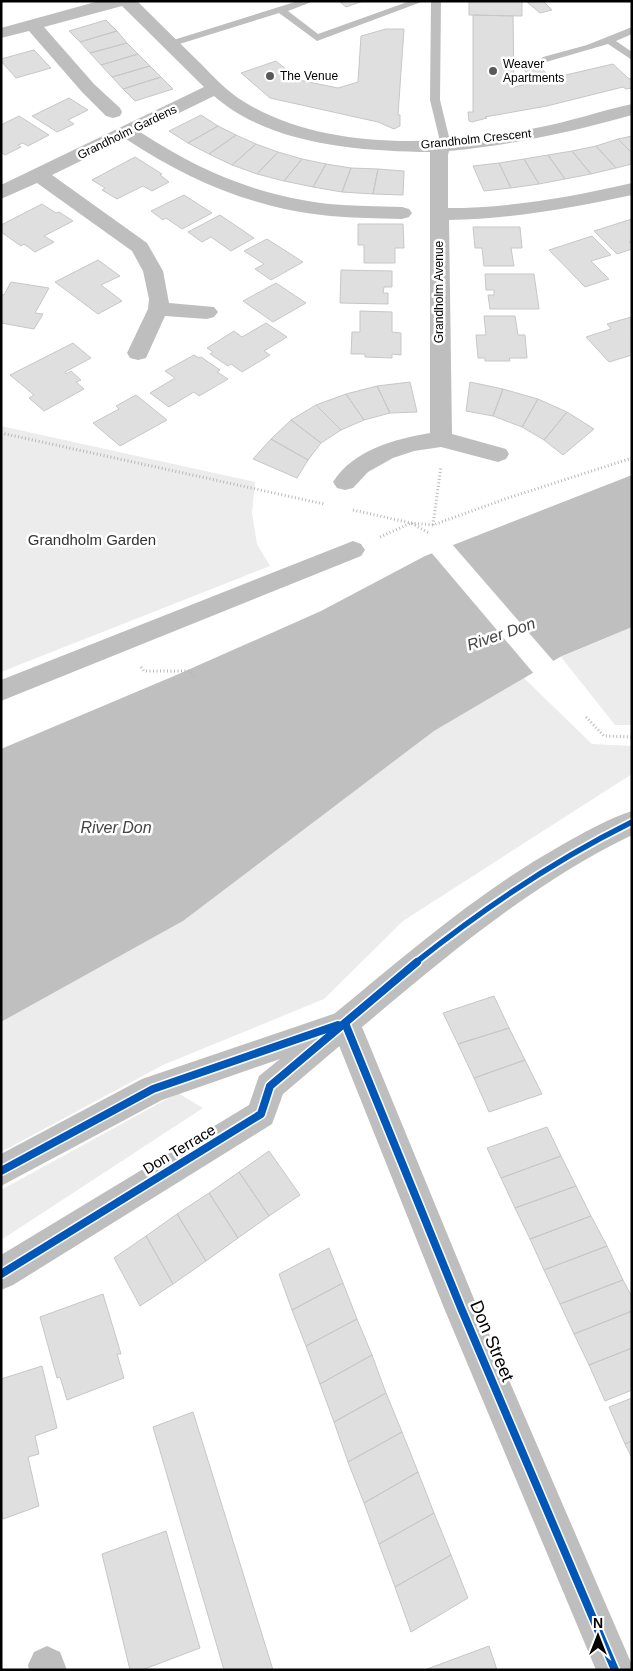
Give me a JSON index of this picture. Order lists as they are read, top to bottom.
{
  "streets": {
    "street": [
      "Grandholm Gardens",
      "Grandholm Crescent",
      "Grandholm Avenue",
      "Don Terrace",
      "Don Street"
    ]
  },
  "crossings": [
    ["Grandholm Gardens", "Grandholm Crescent"],
    ["Grandholm Crescent", "Grandholm Avenue"],
    ["Don Terrace", "Don Street"]
  ],
  "water": ["River Don"],
  "parks": ["Grandholm Garden"],
  "places": ["Weaver Apartments", "The Venue"],
  "north": "top"
}
